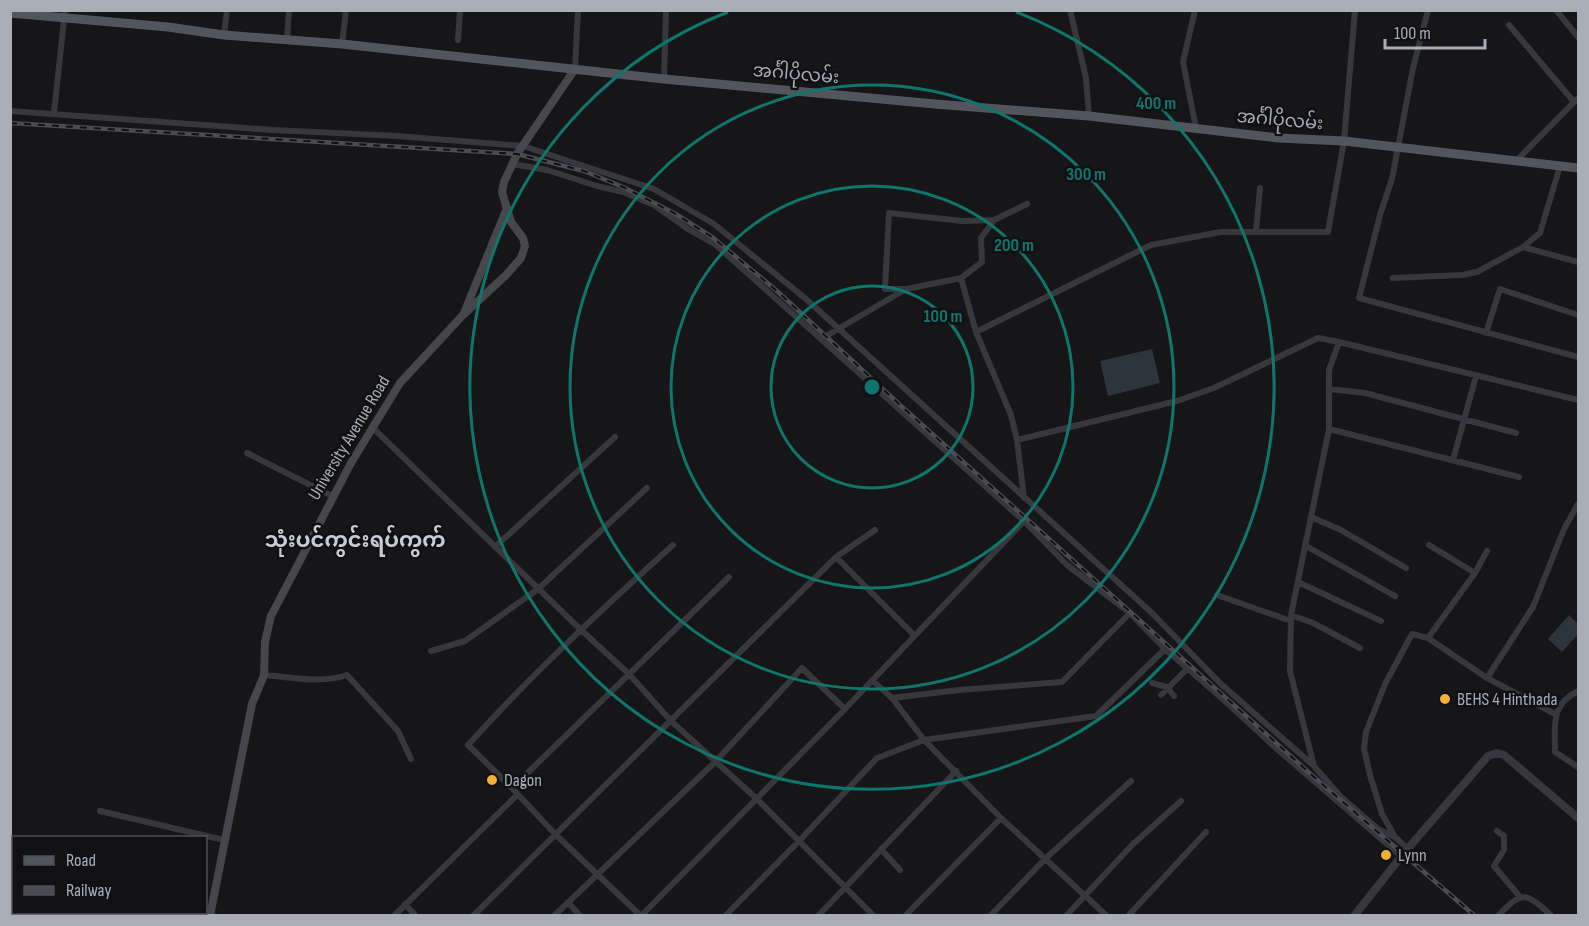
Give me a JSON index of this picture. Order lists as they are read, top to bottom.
{
  "streets": {
    "main road": ["အင်္ဂါပိုလမ်း", "University Avenue Road"]
  },
  "crossings": [
    ["အင်္ဂါပိုလမ်း", "University Avenue Road"]
  ],
  "districts": ["သုံးပင်ကွင်းရပ်ကွက်"],
  "places": ["BEHS 4 Hinthada", "Dagon", "Lynn"],
  "legend": ["Road", "Railway"],
  "scale_bar": "100 m",
  "rings": [
    "400 m",
    "300 m",
    "200 m",
    "100 m"
  ]
}
